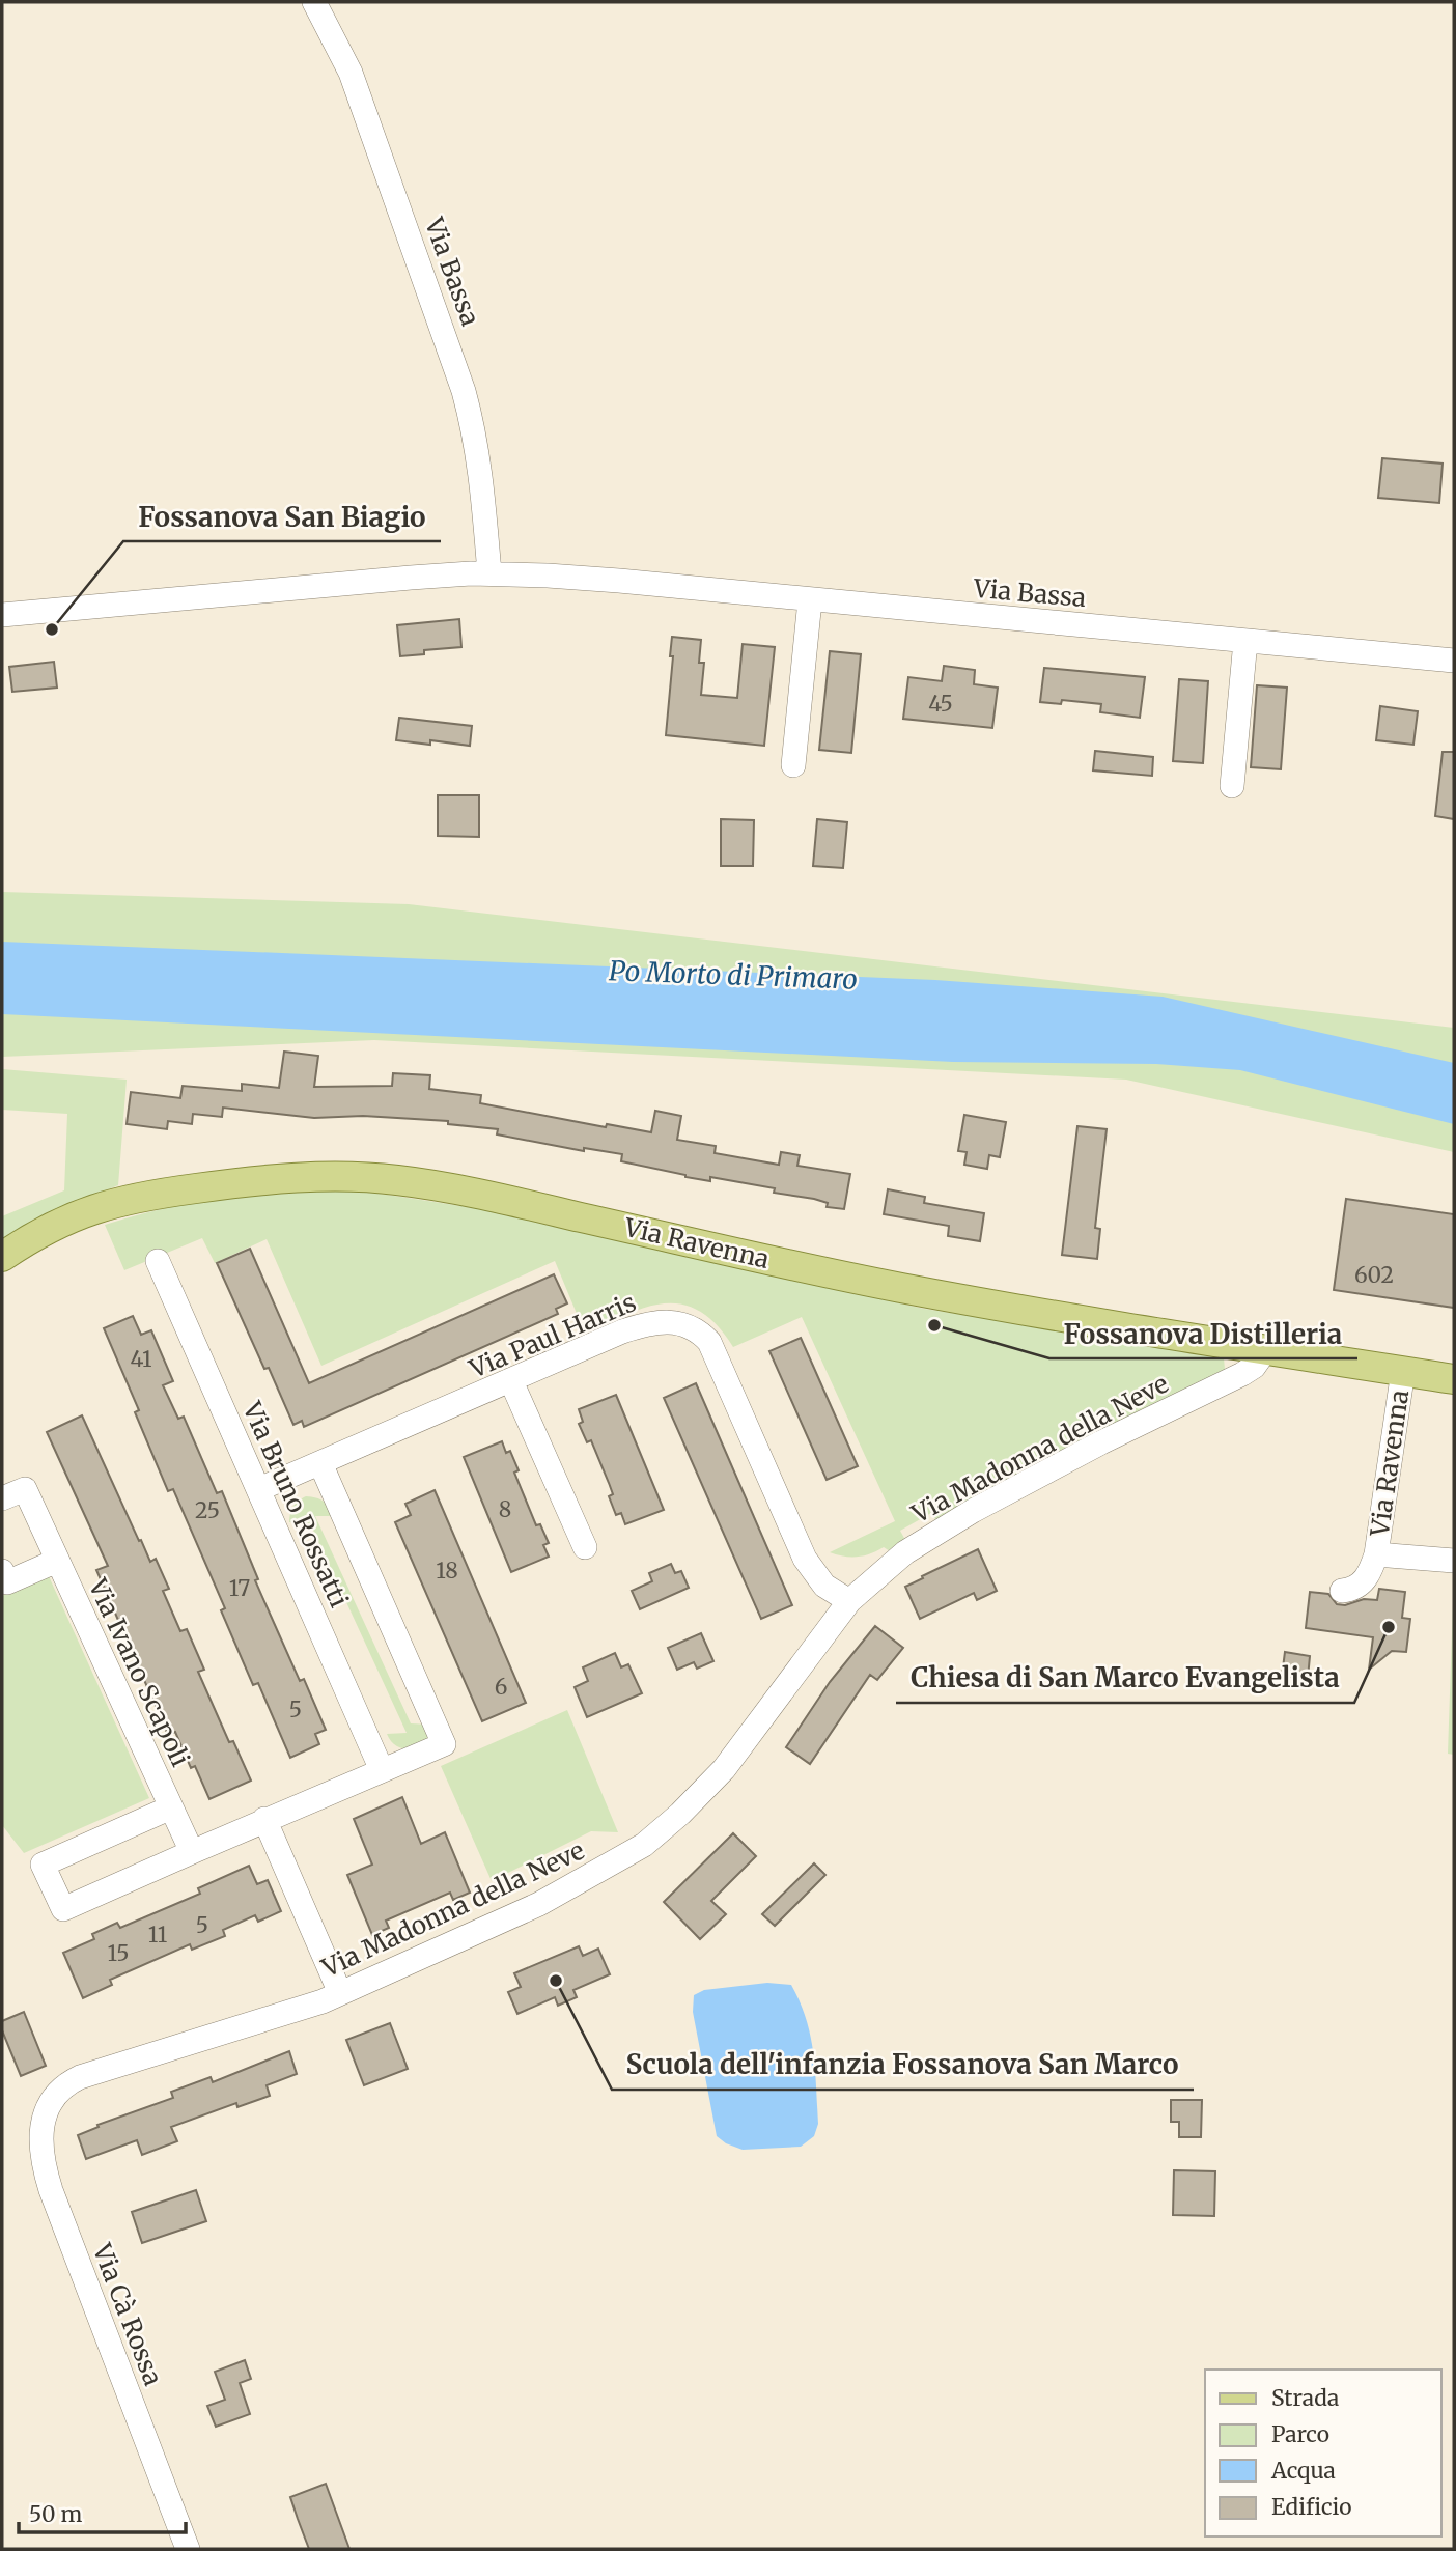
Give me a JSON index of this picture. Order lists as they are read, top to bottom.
{
  "streets": {
    "main road": ["Via Ravenna"],
    "street": [
      "Via Bassa",
      "Via Paul Harris",
      "Via Madonna della Neve",
      "Via Bruno Rossatti",
      "Via Ivano Scapoli",
      "Via Cà Rossa"
    ]
  },
  "crossings": [
    ["Via Ravenna", "Via Madonna della Neve"],
    ["Via Paul Harris", "Via Madonna della Neve"],
    ["Via Paul Harris", "Via Bruno Rossatti"],
    ["Via Madonna della Neve", "Via Cà Rossa"],
    ["Via Bruno Rossatti", "Via Ivano Scapoli"]
  ],
  "water": ["Po Morto di Primaro"],
  "places": [
    "Fossanova San Biagio",
    "Fossanova Distilleria",
    "Chiesa di San Marco Evangelista",
    "Scuola dell'infanzia Fossanova San Marco"
  ],
  "house_numbers": [
    "45",
    "602",
    "41",
    "8",
    "25",
    "18",
    "17",
    "6",
    "5",
    "5",
    "11",
    "15"
  ],
  "legend": [
    "Strada",
    "Parco",
    "Acqua",
    "Edificio"
  ],
  "scale_bar": "50 m"
}
